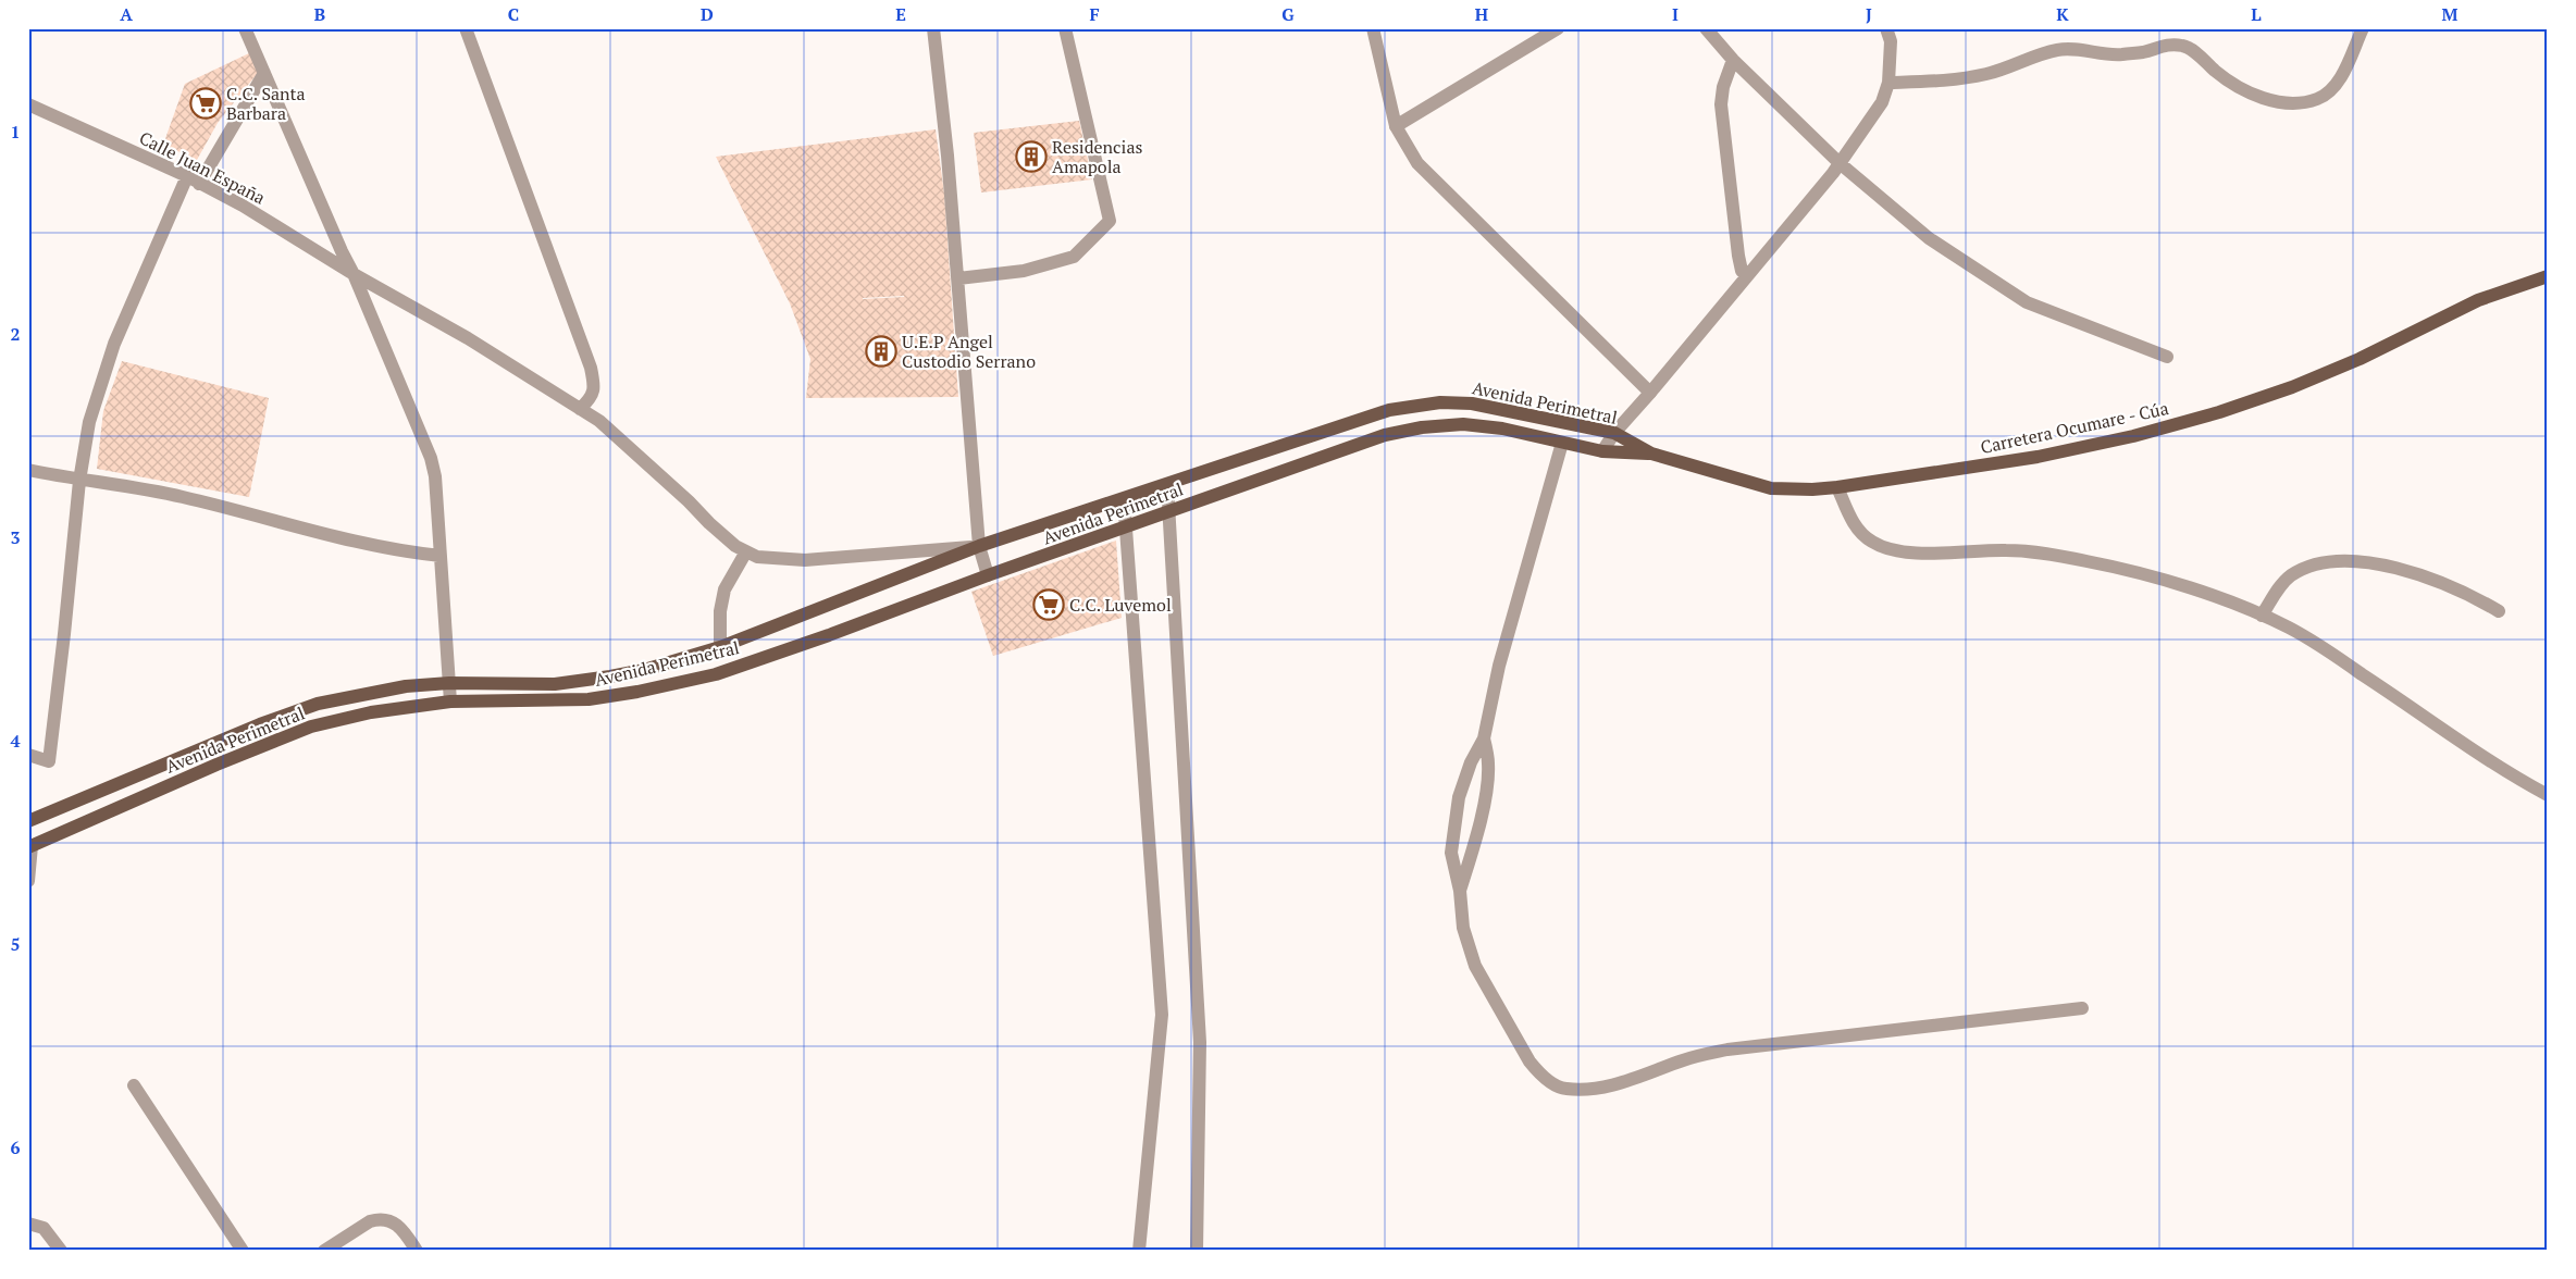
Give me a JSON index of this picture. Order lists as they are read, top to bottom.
{
  "streets": {
    "main road": ["Avenida Perimetral", "Carretera Ocumare - Cúa"],
    "street": ["Calle Juan España"]
  },
  "crossings": [
    ["Avenida Perimetral", "Carretera Ocumare - Cúa"]
  ],
  "places": {
    "supermarket": ["C.C. Santa Barbara", "C.C. Luvemol"],
    "building": ["Residencias Amapola", "U.E.P Angel Custodio Serrano"]
  },
  "grid": {
    "columns": [
      "A",
      "B",
      "C",
      "D",
      "E",
      "F",
      "G",
      "H",
      "I",
      "J",
      "K",
      "L",
      "M"
    ],
    "rows": [
      "1",
      "2",
      "3",
      "4",
      "5",
      "6"
    ]
  }
}
